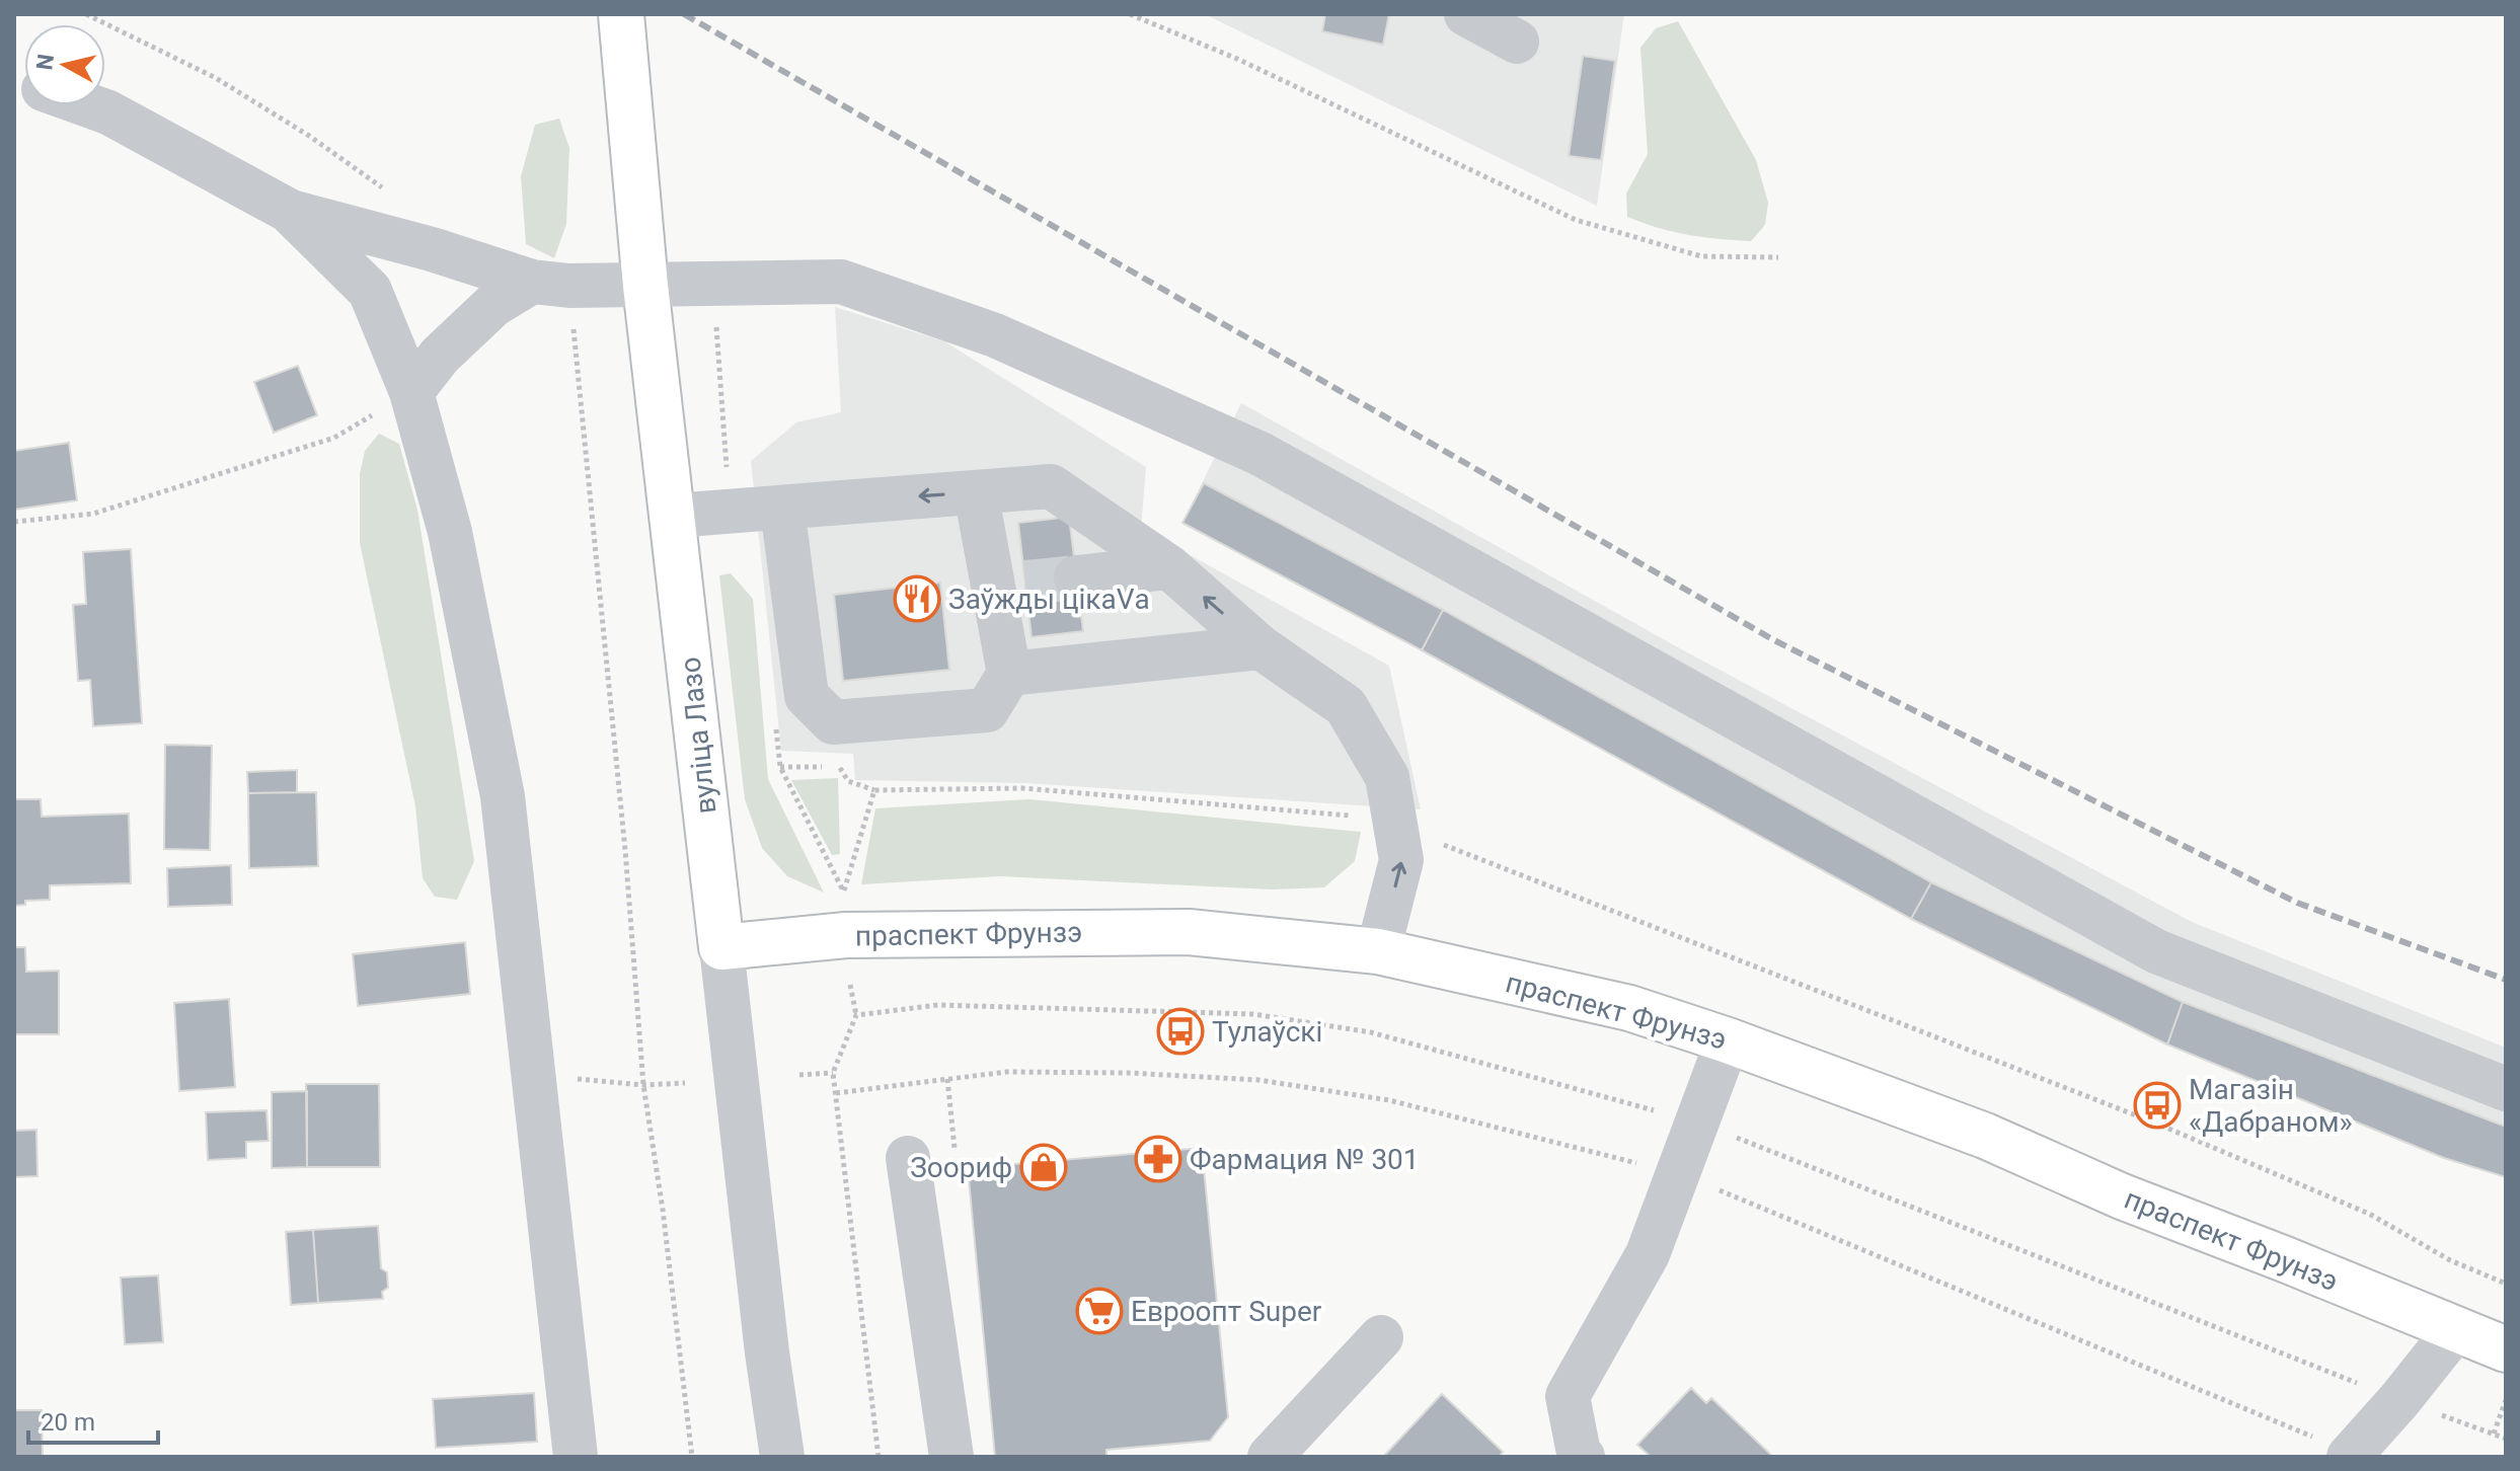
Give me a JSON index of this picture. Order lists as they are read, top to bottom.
{
  "streets": {
    "main road": ["вуліца Лазо", "праспект Фрунзэ"]
  },
  "crossings": [
    ["вуліца Лазо", "праспект Фрунзэ"]
  ],
  "places": {
    "restaurant": ["Заўжды цікаVа"],
    "bus stop": ["Тулаўскі", "Магазін «Дабраном»"],
    "pharmacy": ["Фармация № 301"],
    "shop": ["Зоориф"],
    "supermarket": ["Евроопт Super"]
  },
  "scale_bar": "20 m",
  "north": "left"
}
